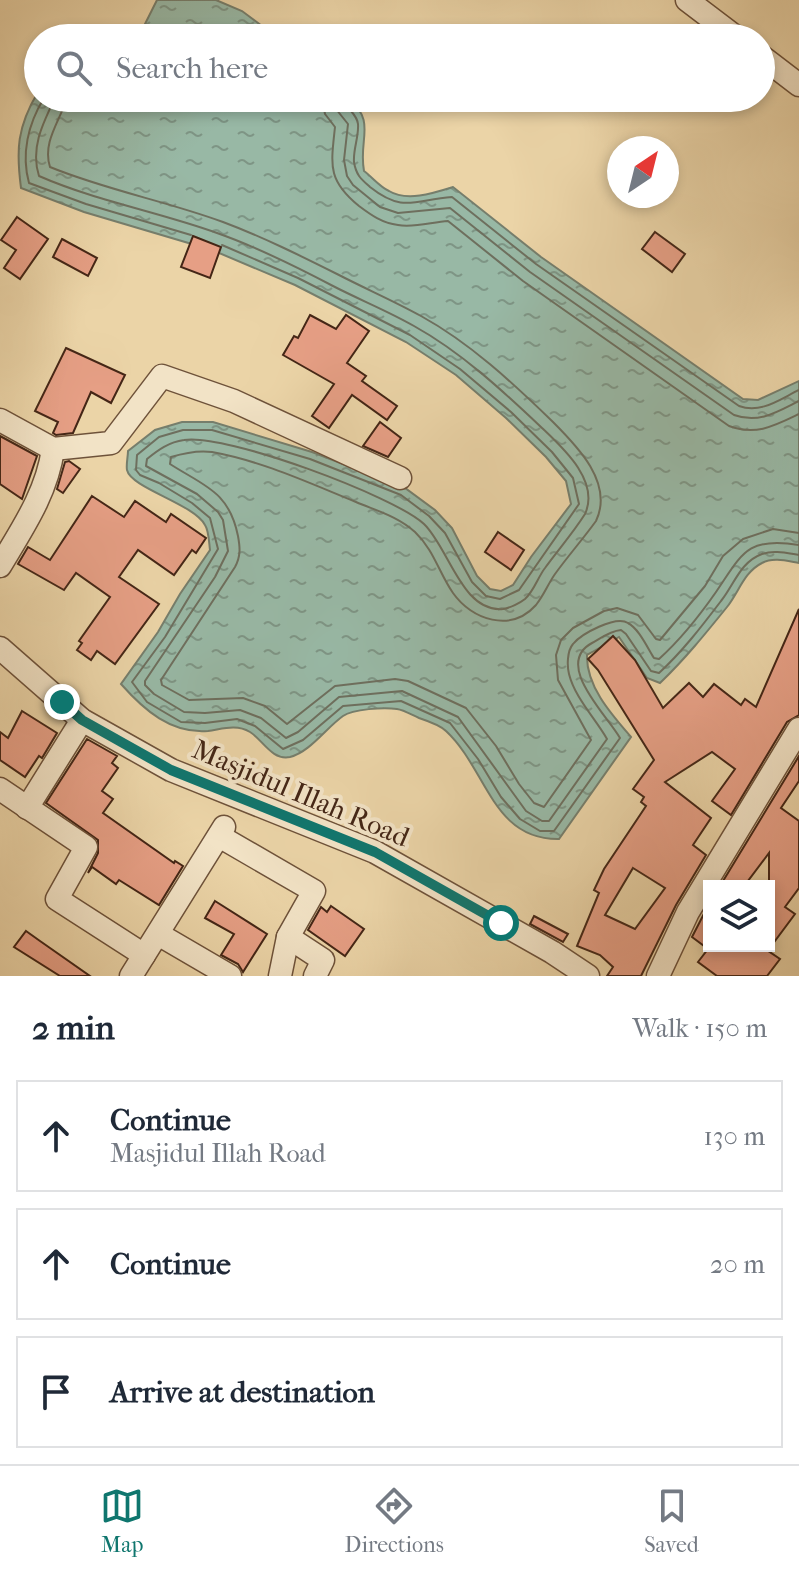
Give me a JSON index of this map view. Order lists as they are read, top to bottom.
{
  "streets": {
    "street": ["Masjidul Illah Road"]
  },
  "north": "top right",
  "page": {
    "search": "Search here",
    "heading": ["2 min", "Walk · 150 m"],
    "list": [
      ["Continue", "Masjidul Illah Road", "130 m"],
      ["Continue", "20 m"],
      "Arrive at destination"
    ],
    "nav": ["Map", "Directions", "Saved"]
  }
}
